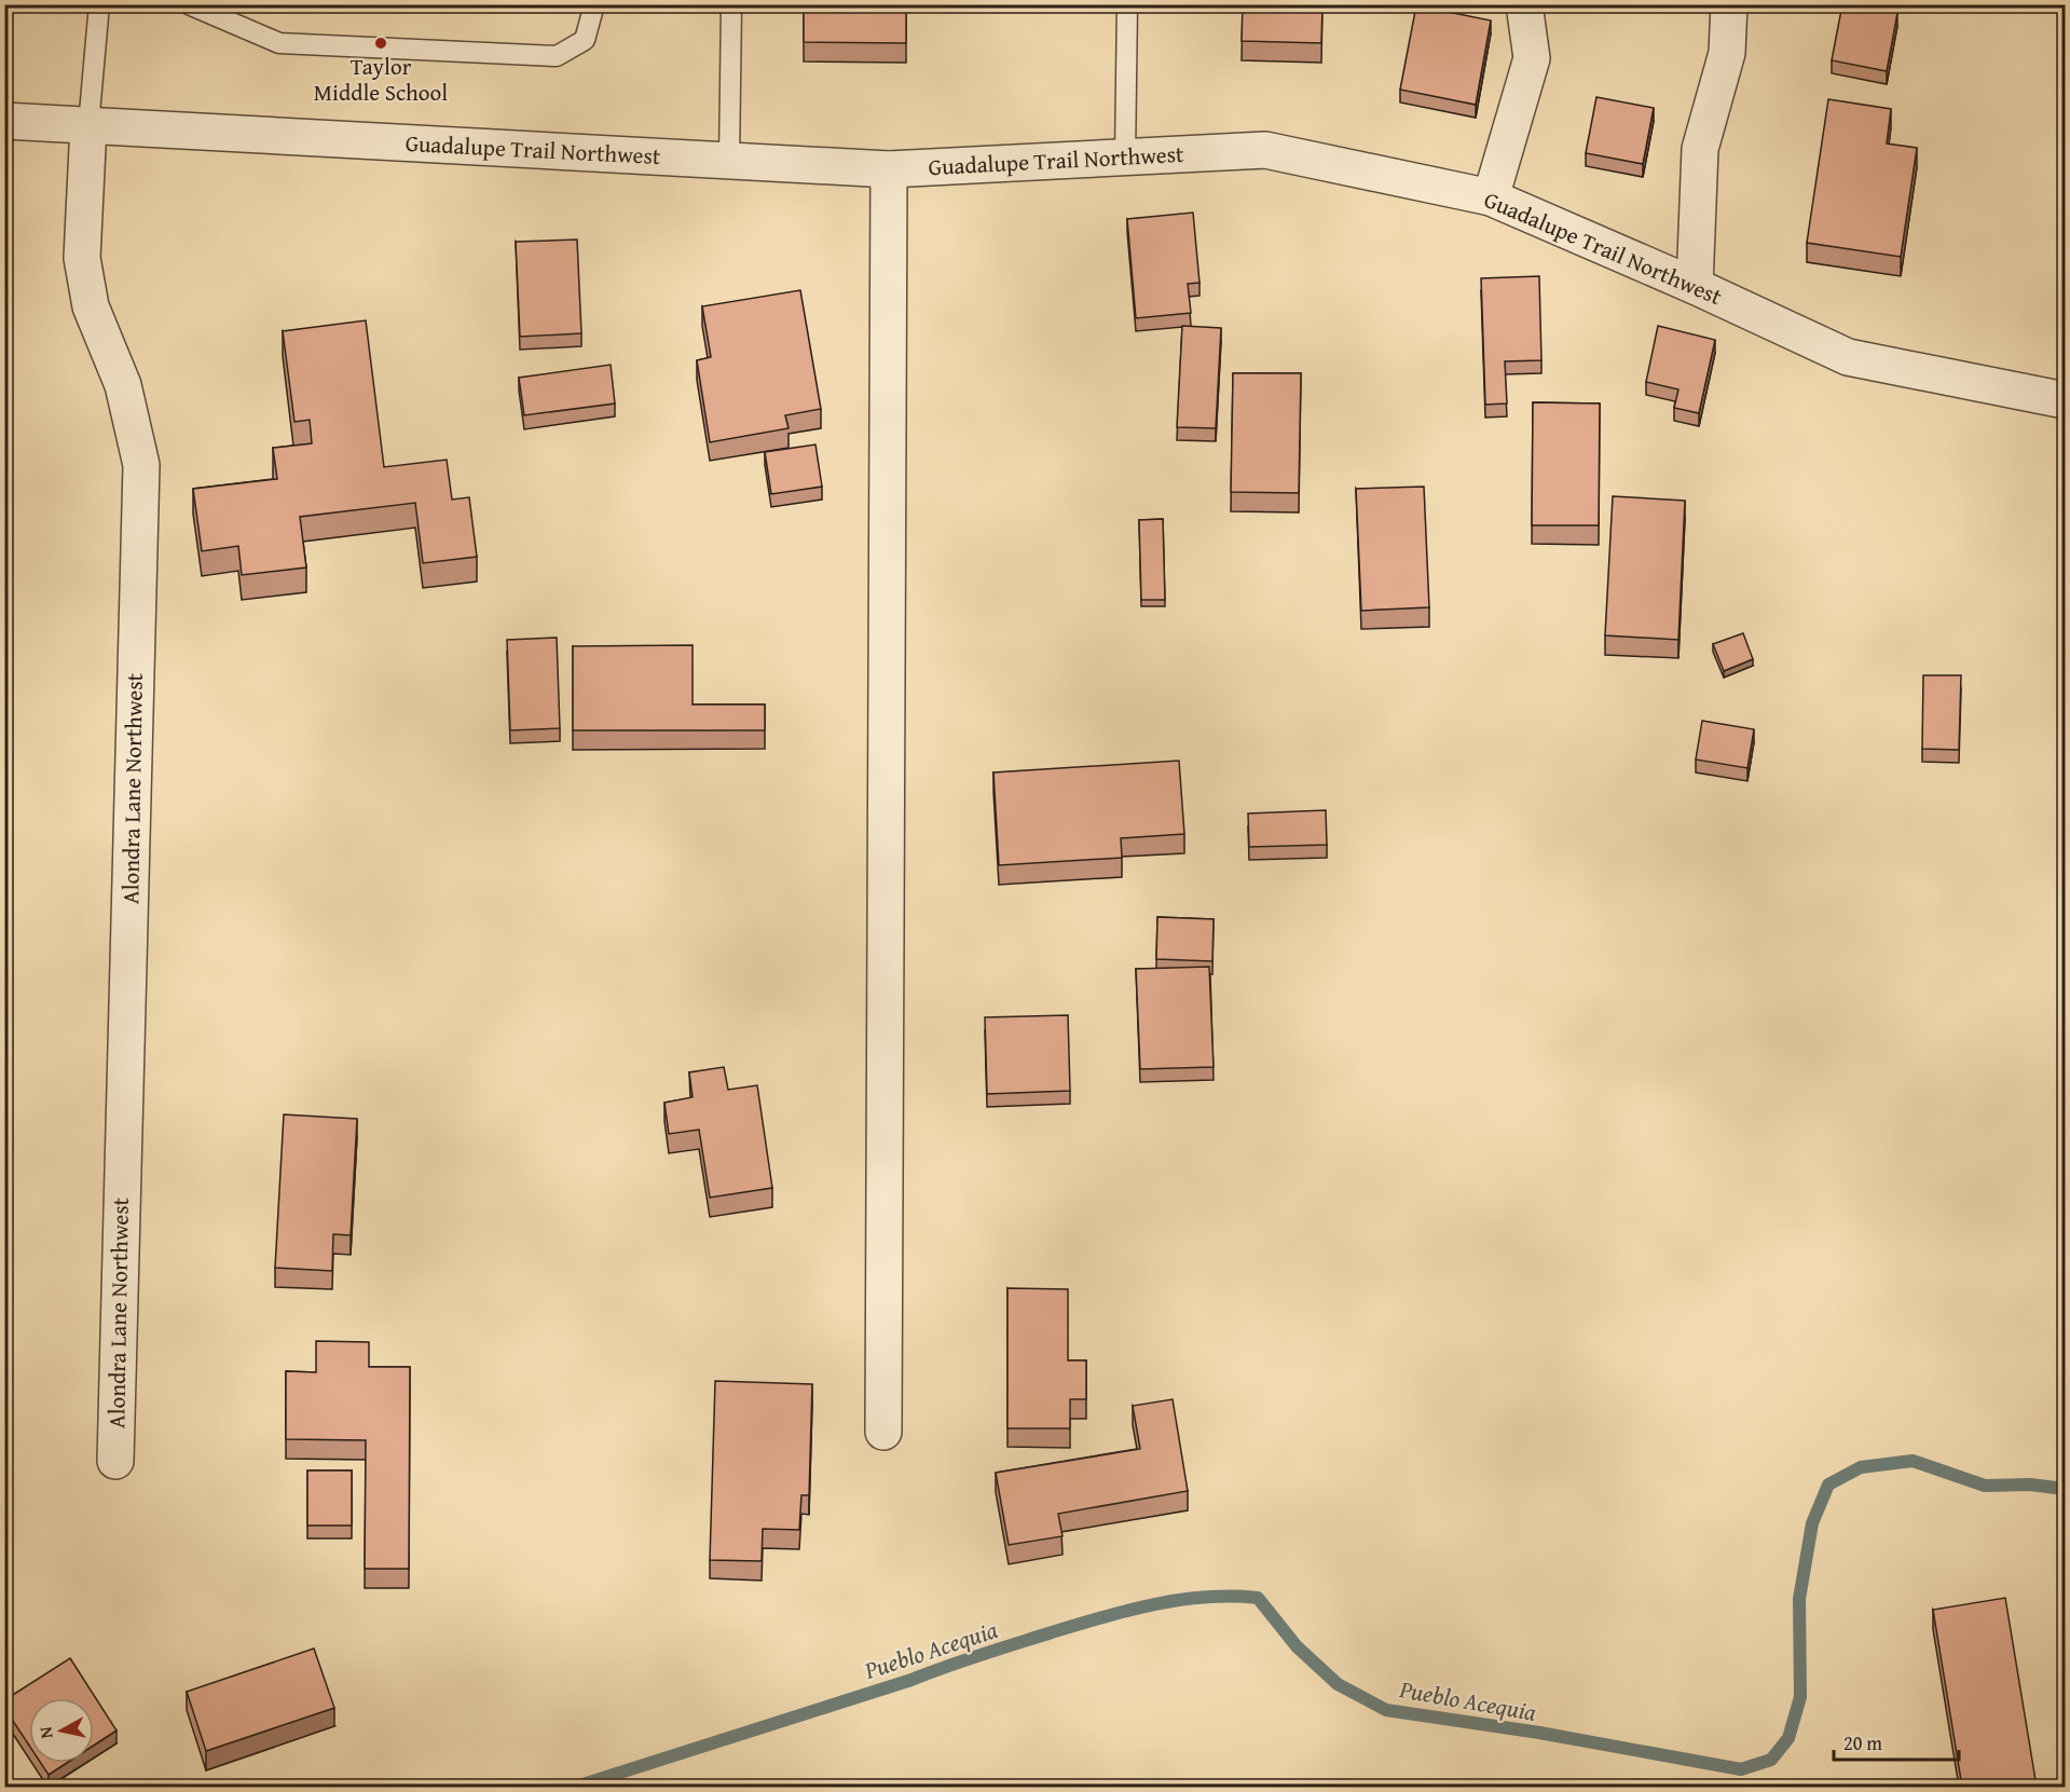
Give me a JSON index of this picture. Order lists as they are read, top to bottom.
{
  "streets": {
    "street": ["Guadalupe Trail Northwest", "Alondra Lane Northwest"]
  },
  "crossings": [
    ["Guadalupe Trail Northwest", "Alondra Lane Northwest"]
  ],
  "water": ["Pueblo Acequia"],
  "places": ["Taylor Middle School"],
  "scale_bar": "20 m",
  "north": "left"
}
